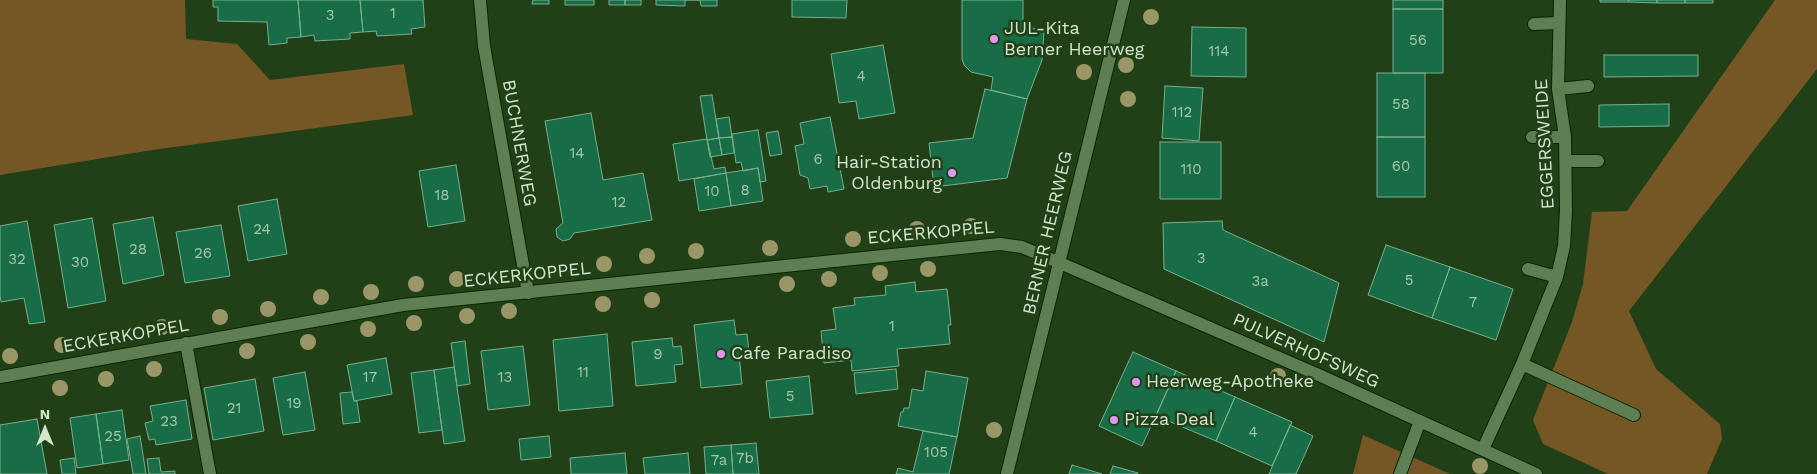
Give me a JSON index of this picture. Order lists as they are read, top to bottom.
{
  "streets": {
    "street": [
      "BUCHNERWEG",
      "EGGERSWEIDE",
      "ECKERKOPPEL",
      "BERNER HEERWEG",
      "PULVERHOFSWEG"
    ]
  },
  "crossings": [
    ["BUCHNERWEG", "ECKERKOPPEL"],
    ["EGGERSWEIDE", "PULVERHOFSWEG"],
    ["ECKERKOPPEL", "BERNER HEERWEG"],
    ["ECKERKOPPEL", "PULVERHOFSWEG"],
    ["BERNER HEERWEG", "PULVERHOFSWEG"]
  ],
  "places": [
    "JUL-Kita Berner Heerweg",
    "Hair-Station Oldenburg",
    "Cafe Paradiso",
    "Heerweg-Apotheke",
    "Pizza Deal"
  ],
  "house_numbers": [
    "1",
    "3",
    "56",
    "114",
    "4",
    "58",
    "112",
    "14",
    "6",
    "60",
    "110",
    "8",
    "10",
    "18",
    "12",
    "24",
    "28",
    "26",
    "3",
    "32",
    "30",
    "5",
    "3a",
    "7",
    "1",
    "9",
    "11",
    "17",
    "13",
    "5",
    "19",
    "21",
    "23",
    "4",
    "25",
    "105",
    "7b",
    "7a"
  ],
  "north": "top"
}
